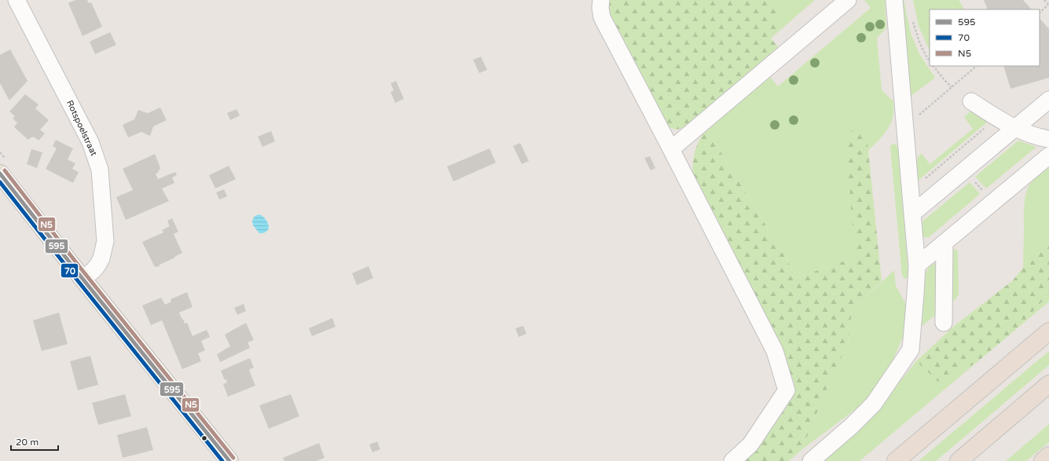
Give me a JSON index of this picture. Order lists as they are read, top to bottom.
{
  "streets": {
    "street": ["Rotspoelstraat"]
  },
  "lines": ["transit line N5", "transit line 595", "transit line 70"],
  "legend": ["595", "70", "N5"],
  "scale_bar": "20 m"
}
